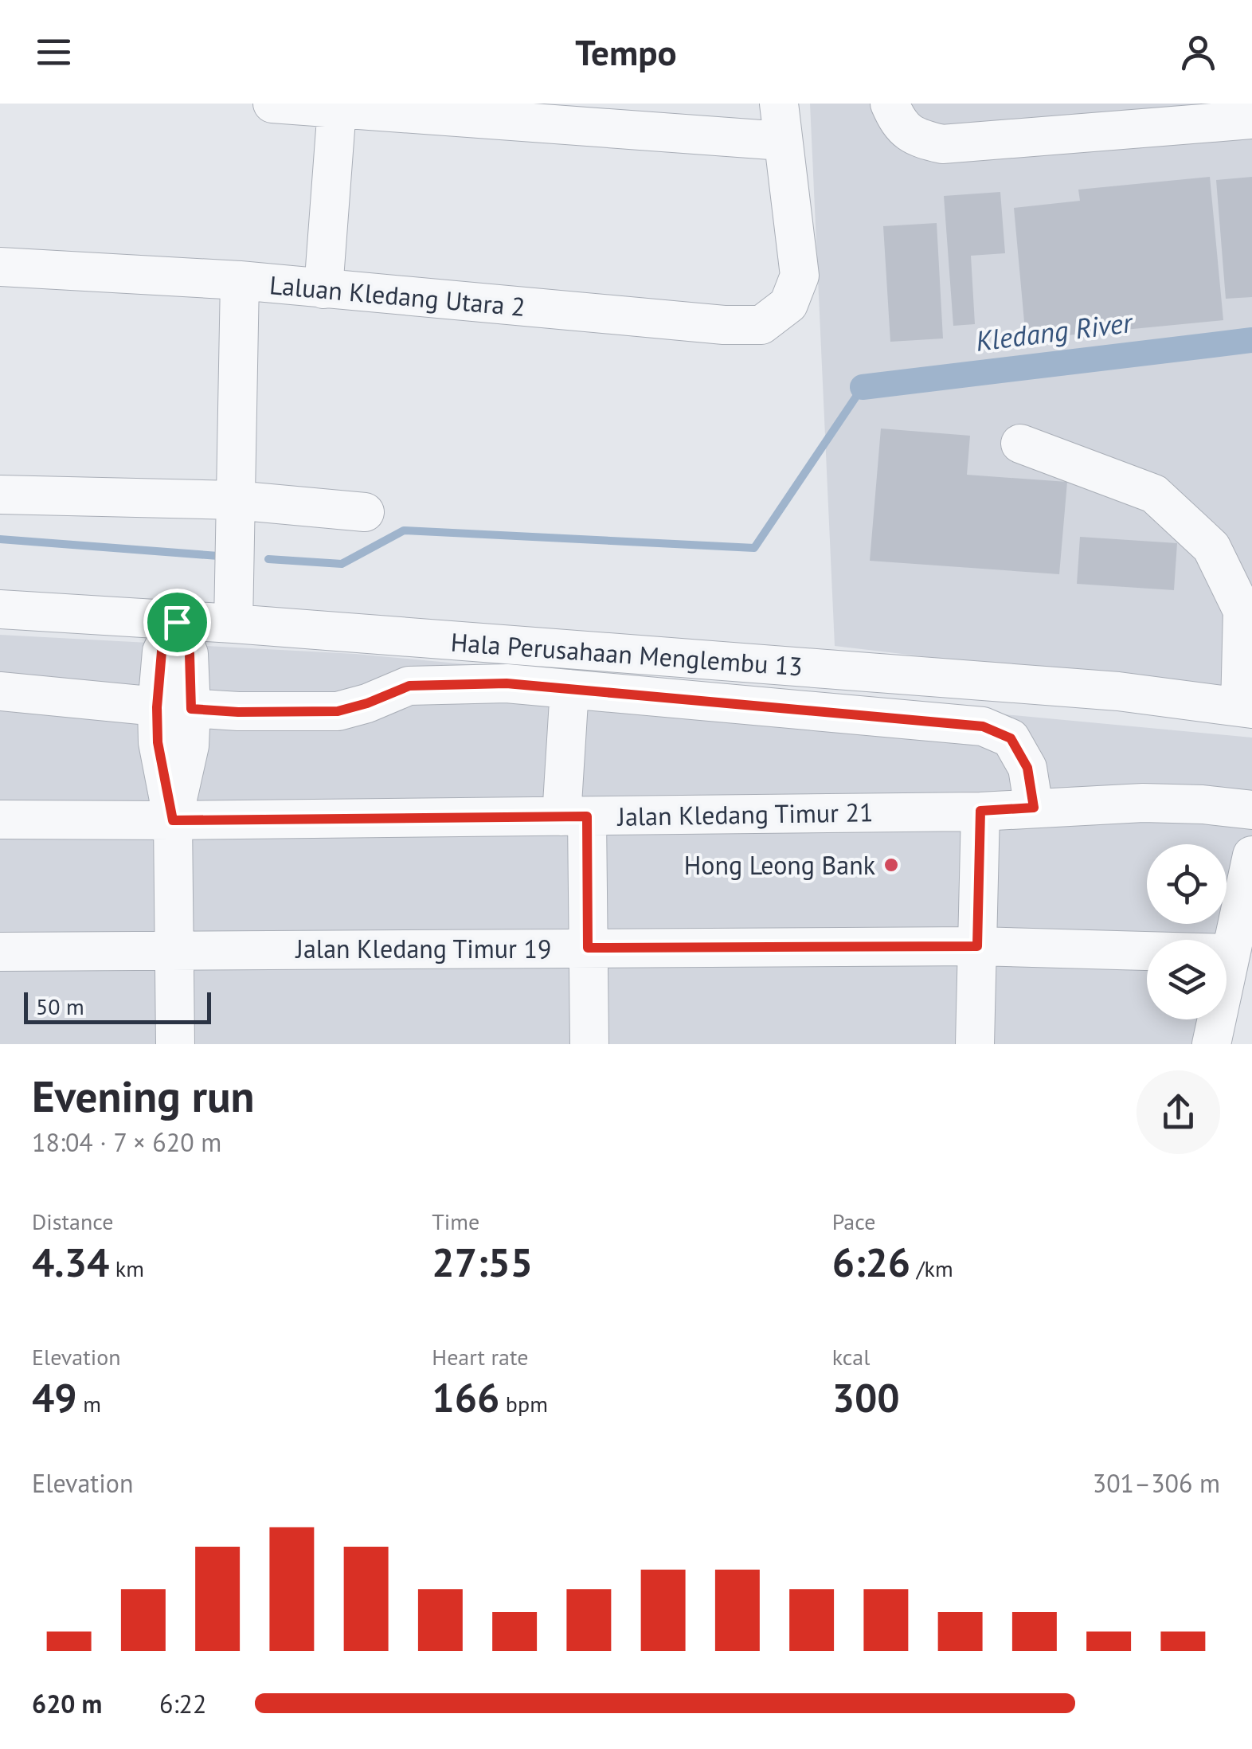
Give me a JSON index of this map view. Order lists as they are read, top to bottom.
{
  "streets": {
    "street": [
      "Laluan Kledang Utara 2",
      "Hala Perusahaan Menglembu 13",
      "Jalan Kledang Timur 21",
      "Jalan Kledang Timur 19"
    ]
  },
  "water": ["Kledang River"],
  "places": ["Hong Leong Bank"],
  "scale_bar": "50 m",
  "page": {
    "header": "Tempo",
    "scale": "50 m",
    "heading": ["Evening run", "18:04 · 7 × 620 m"],
    "stats": [
      ["Distance", "4.34 km"],
      ["Time", "27:55"],
      ["Pace", "6:26 /km"],
      ["Elevation", "49 m"],
      ["Heart rate", "166 bpm"],
      ["kcal", "300"]
    ],
    "chart": ["Elevation", "301–306 m"],
    "list": [
      {
        "name": "620 m",
        "note": "6:22"
      }
    ]
  }
}
